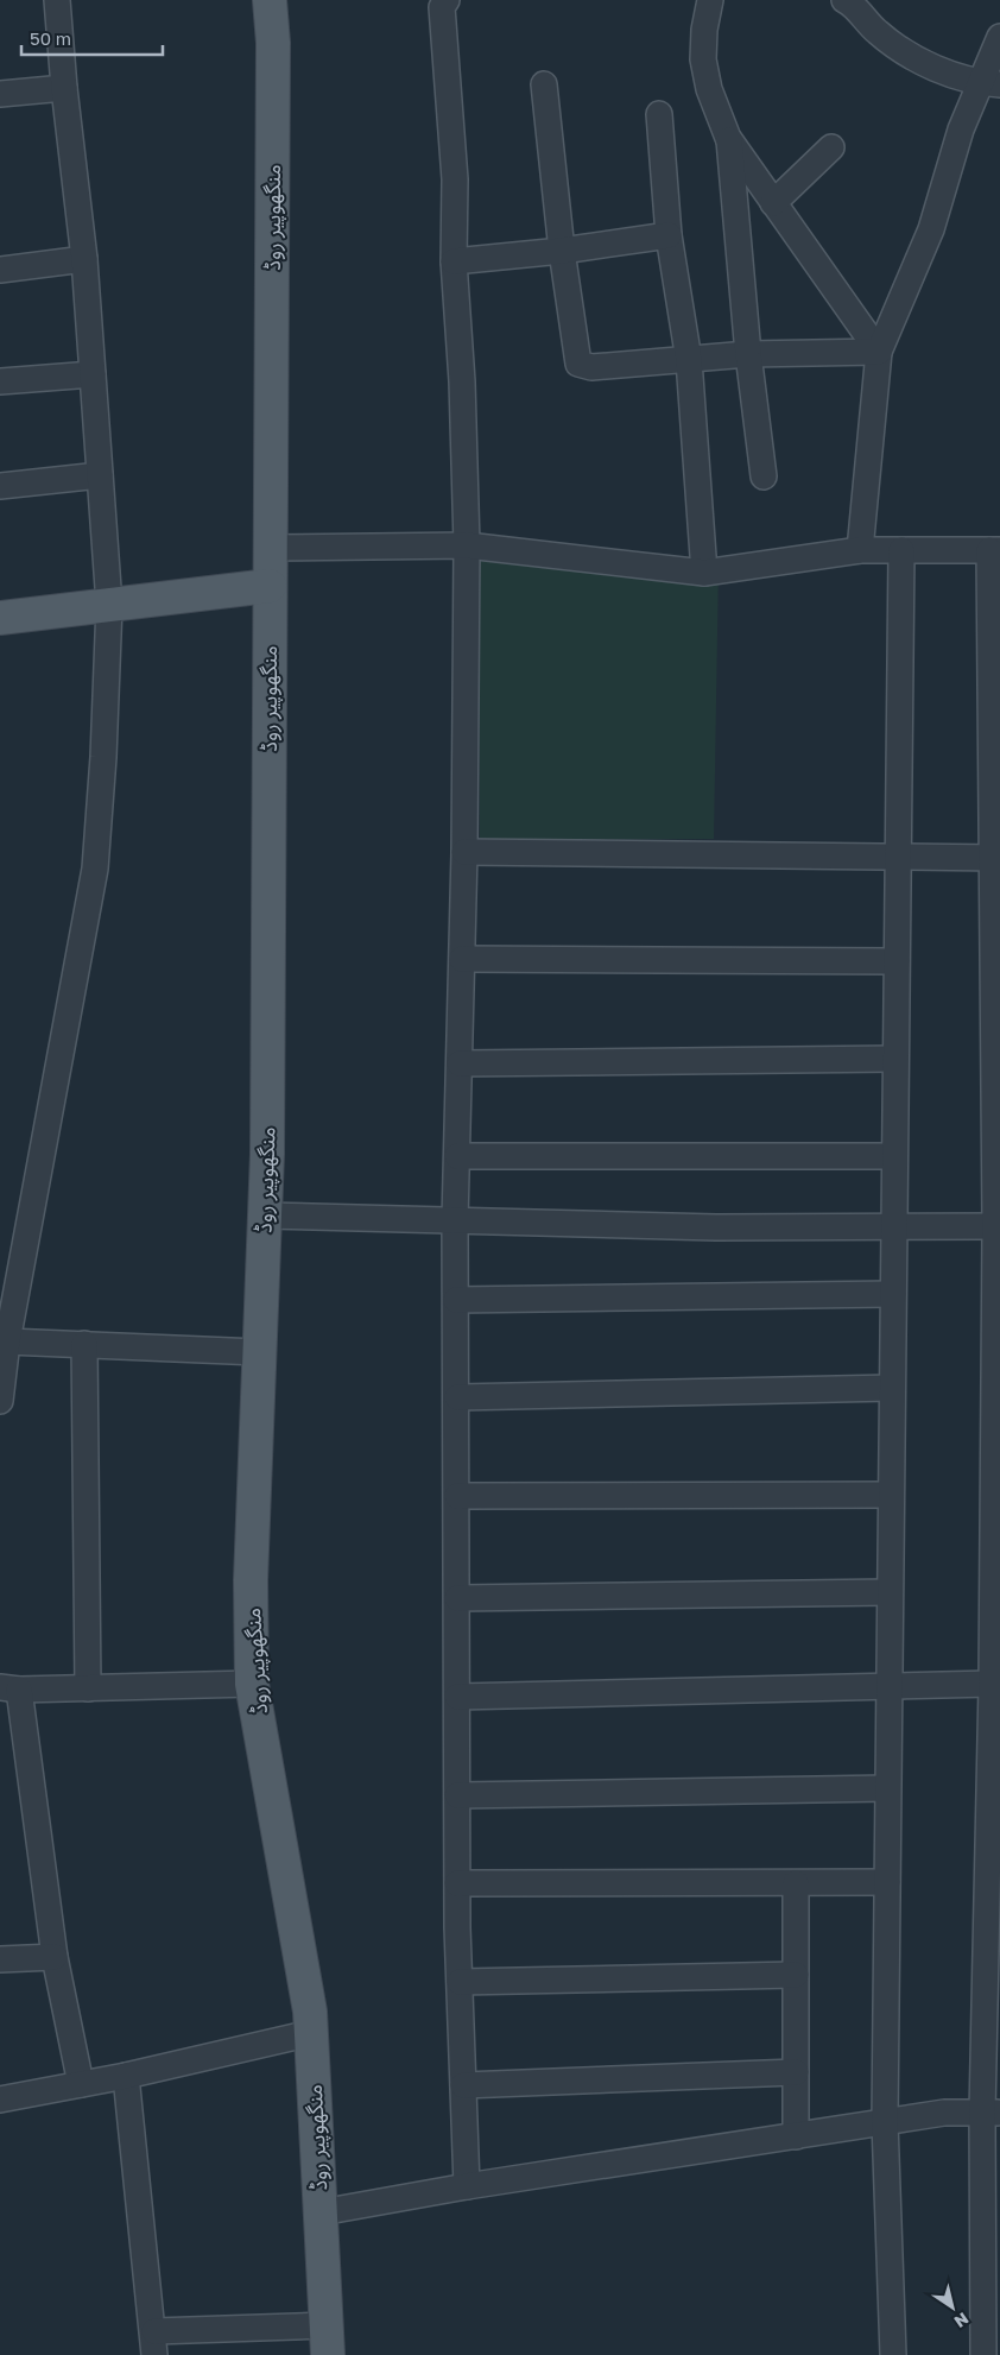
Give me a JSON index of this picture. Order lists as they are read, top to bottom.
{
  "streets": {
    "main road": ["منگھوپیر روڈ"]
  },
  "scale_bar": "50 m",
  "north": "bottom right"
}
